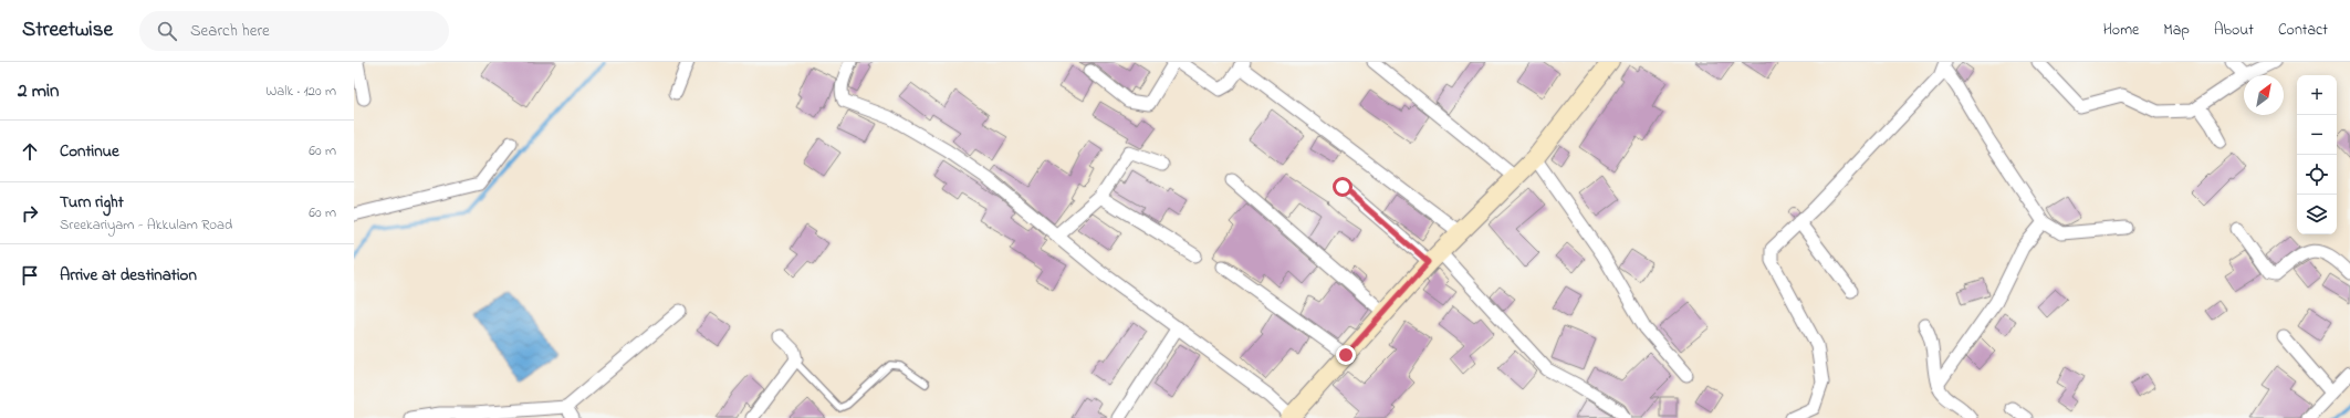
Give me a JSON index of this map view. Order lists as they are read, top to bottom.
{
  "north": "top right",
  "page": {
    "header": "Streetwise",
    "search": "Search here",
    "nav": [
      "Home",
      "Map",
      "About",
      "Contact"
    ],
    "heading": ["2 min", "Walk · 120 m"],
    "map_buttons": ["+", "−"],
    "list": [
      ["Continue", "60 m"],
      ["Turn right", "Sreekariyam - Akkulam Road", "60 m"],
      "Arrive at destination"
    ]
  }
}
